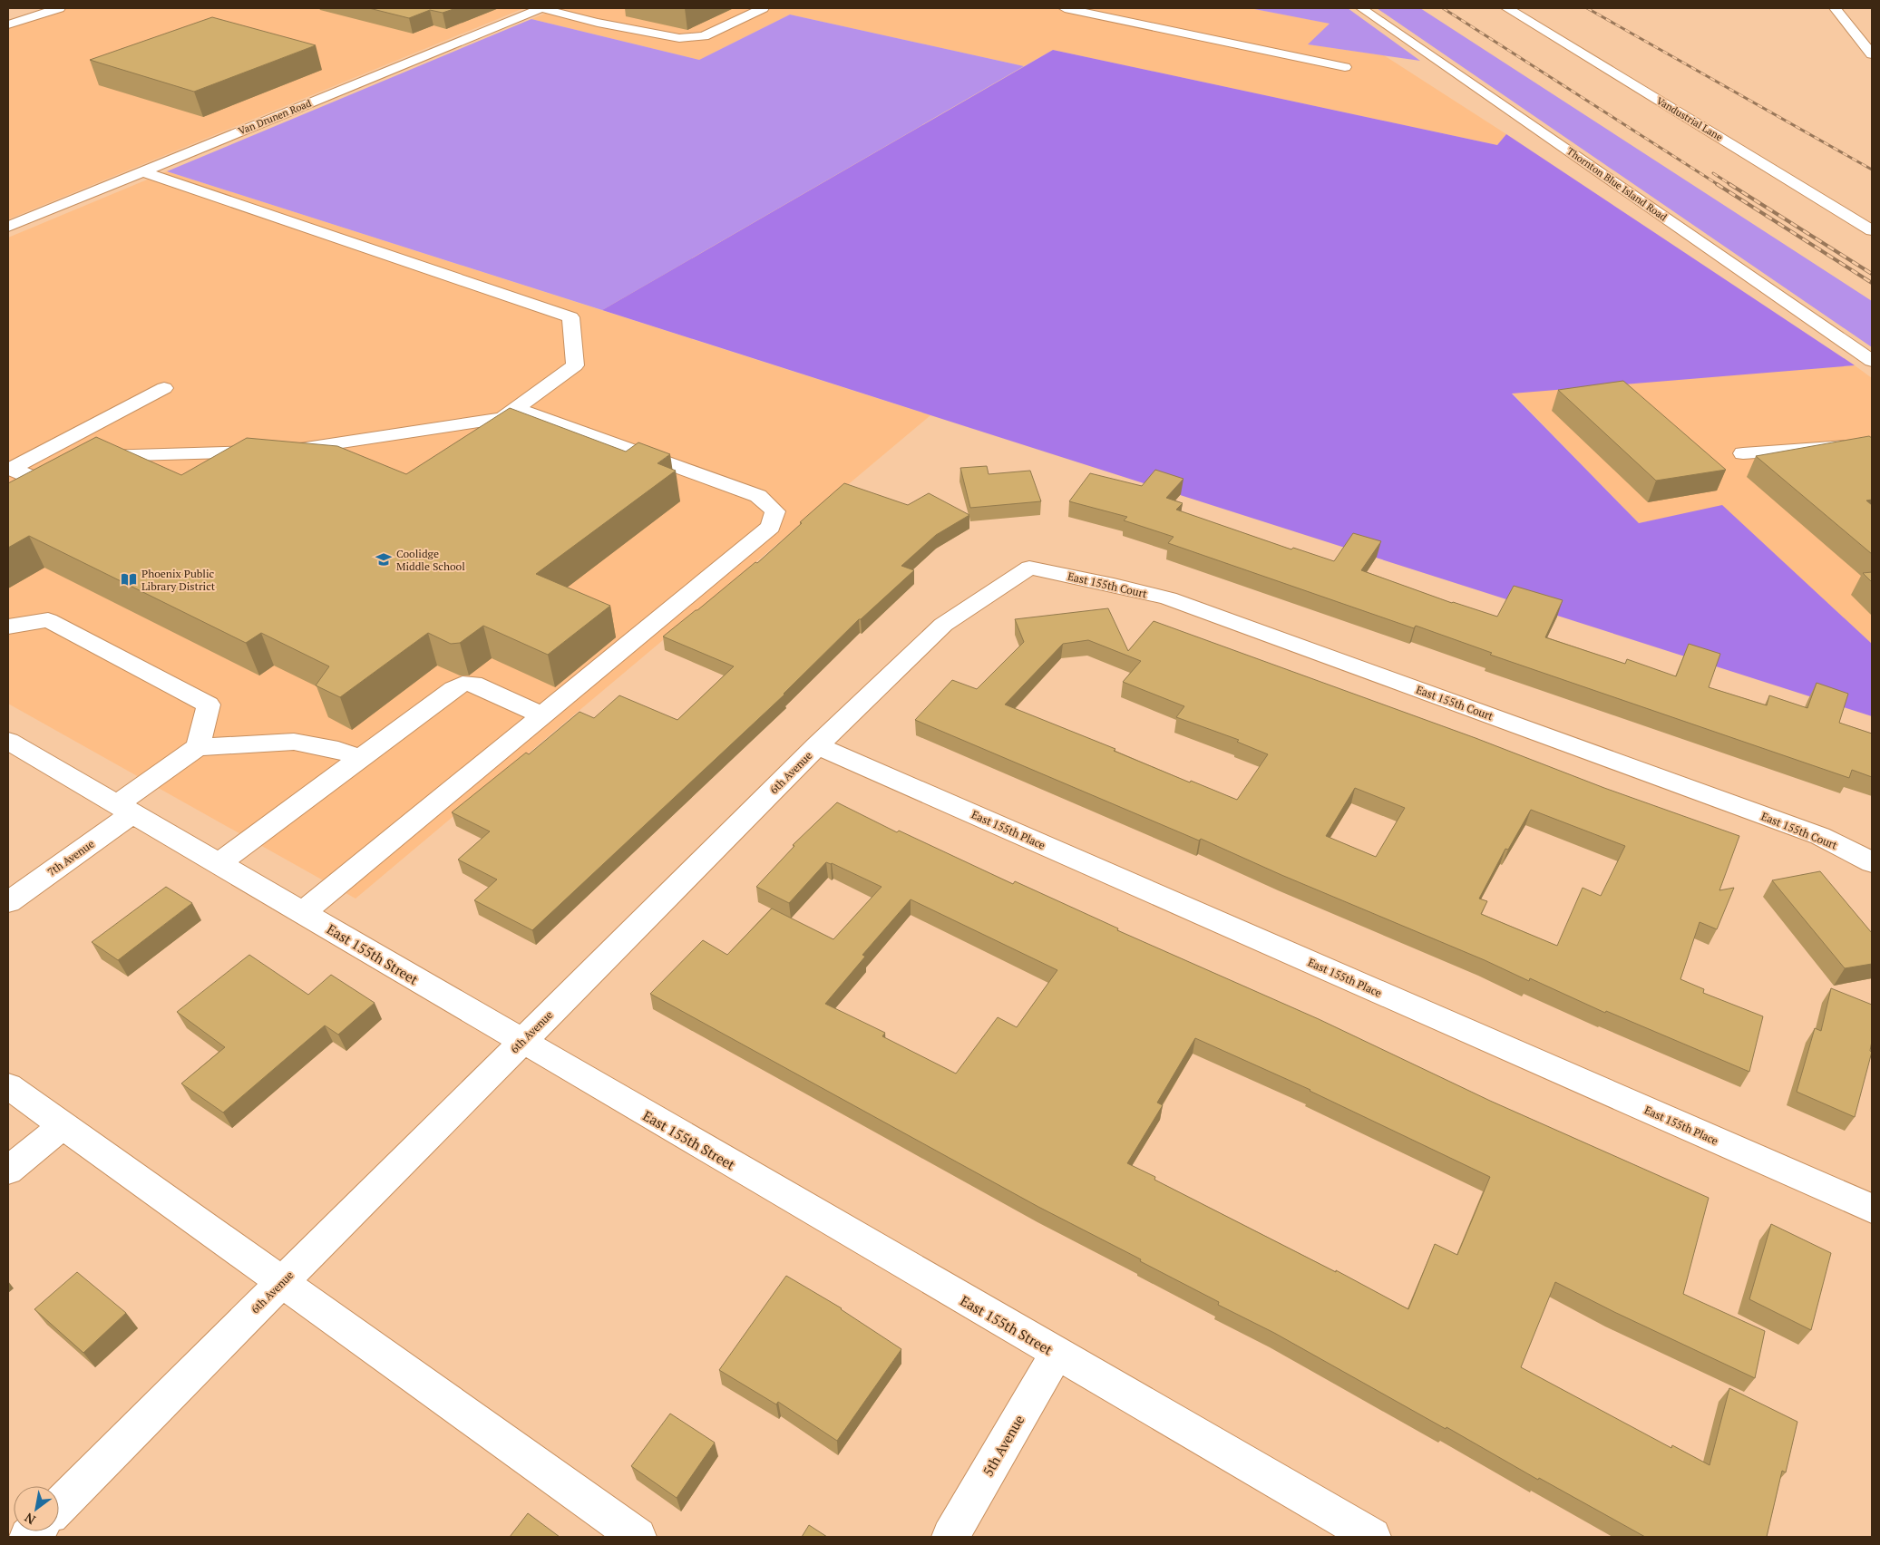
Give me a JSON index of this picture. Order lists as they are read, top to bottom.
{
  "streets": {
    "street": [
      "Van Drunen Road",
      "Vandustrial Lane",
      "Thornton Blue Island Road",
      "East 155th Court",
      "6th Avenue",
      "East 155th Place",
      "7th Avenue",
      "East 155th Street",
      "5th Avenue"
    ]
  },
  "crossings": [
    ["East 155th Court", "6th Avenue"],
    ["6th Avenue", "East 155th Place"],
    ["6th Avenue", "East 155th Street"],
    ["7th Avenue", "East 155th Street"],
    ["East 155th Street", "5th Avenue"]
  ],
  "places": {
    "school or university": ["Coolidge Middle School"],
    "library": ["Phoenix Public Library District"]
  },
  "north": "bottom left"
}
